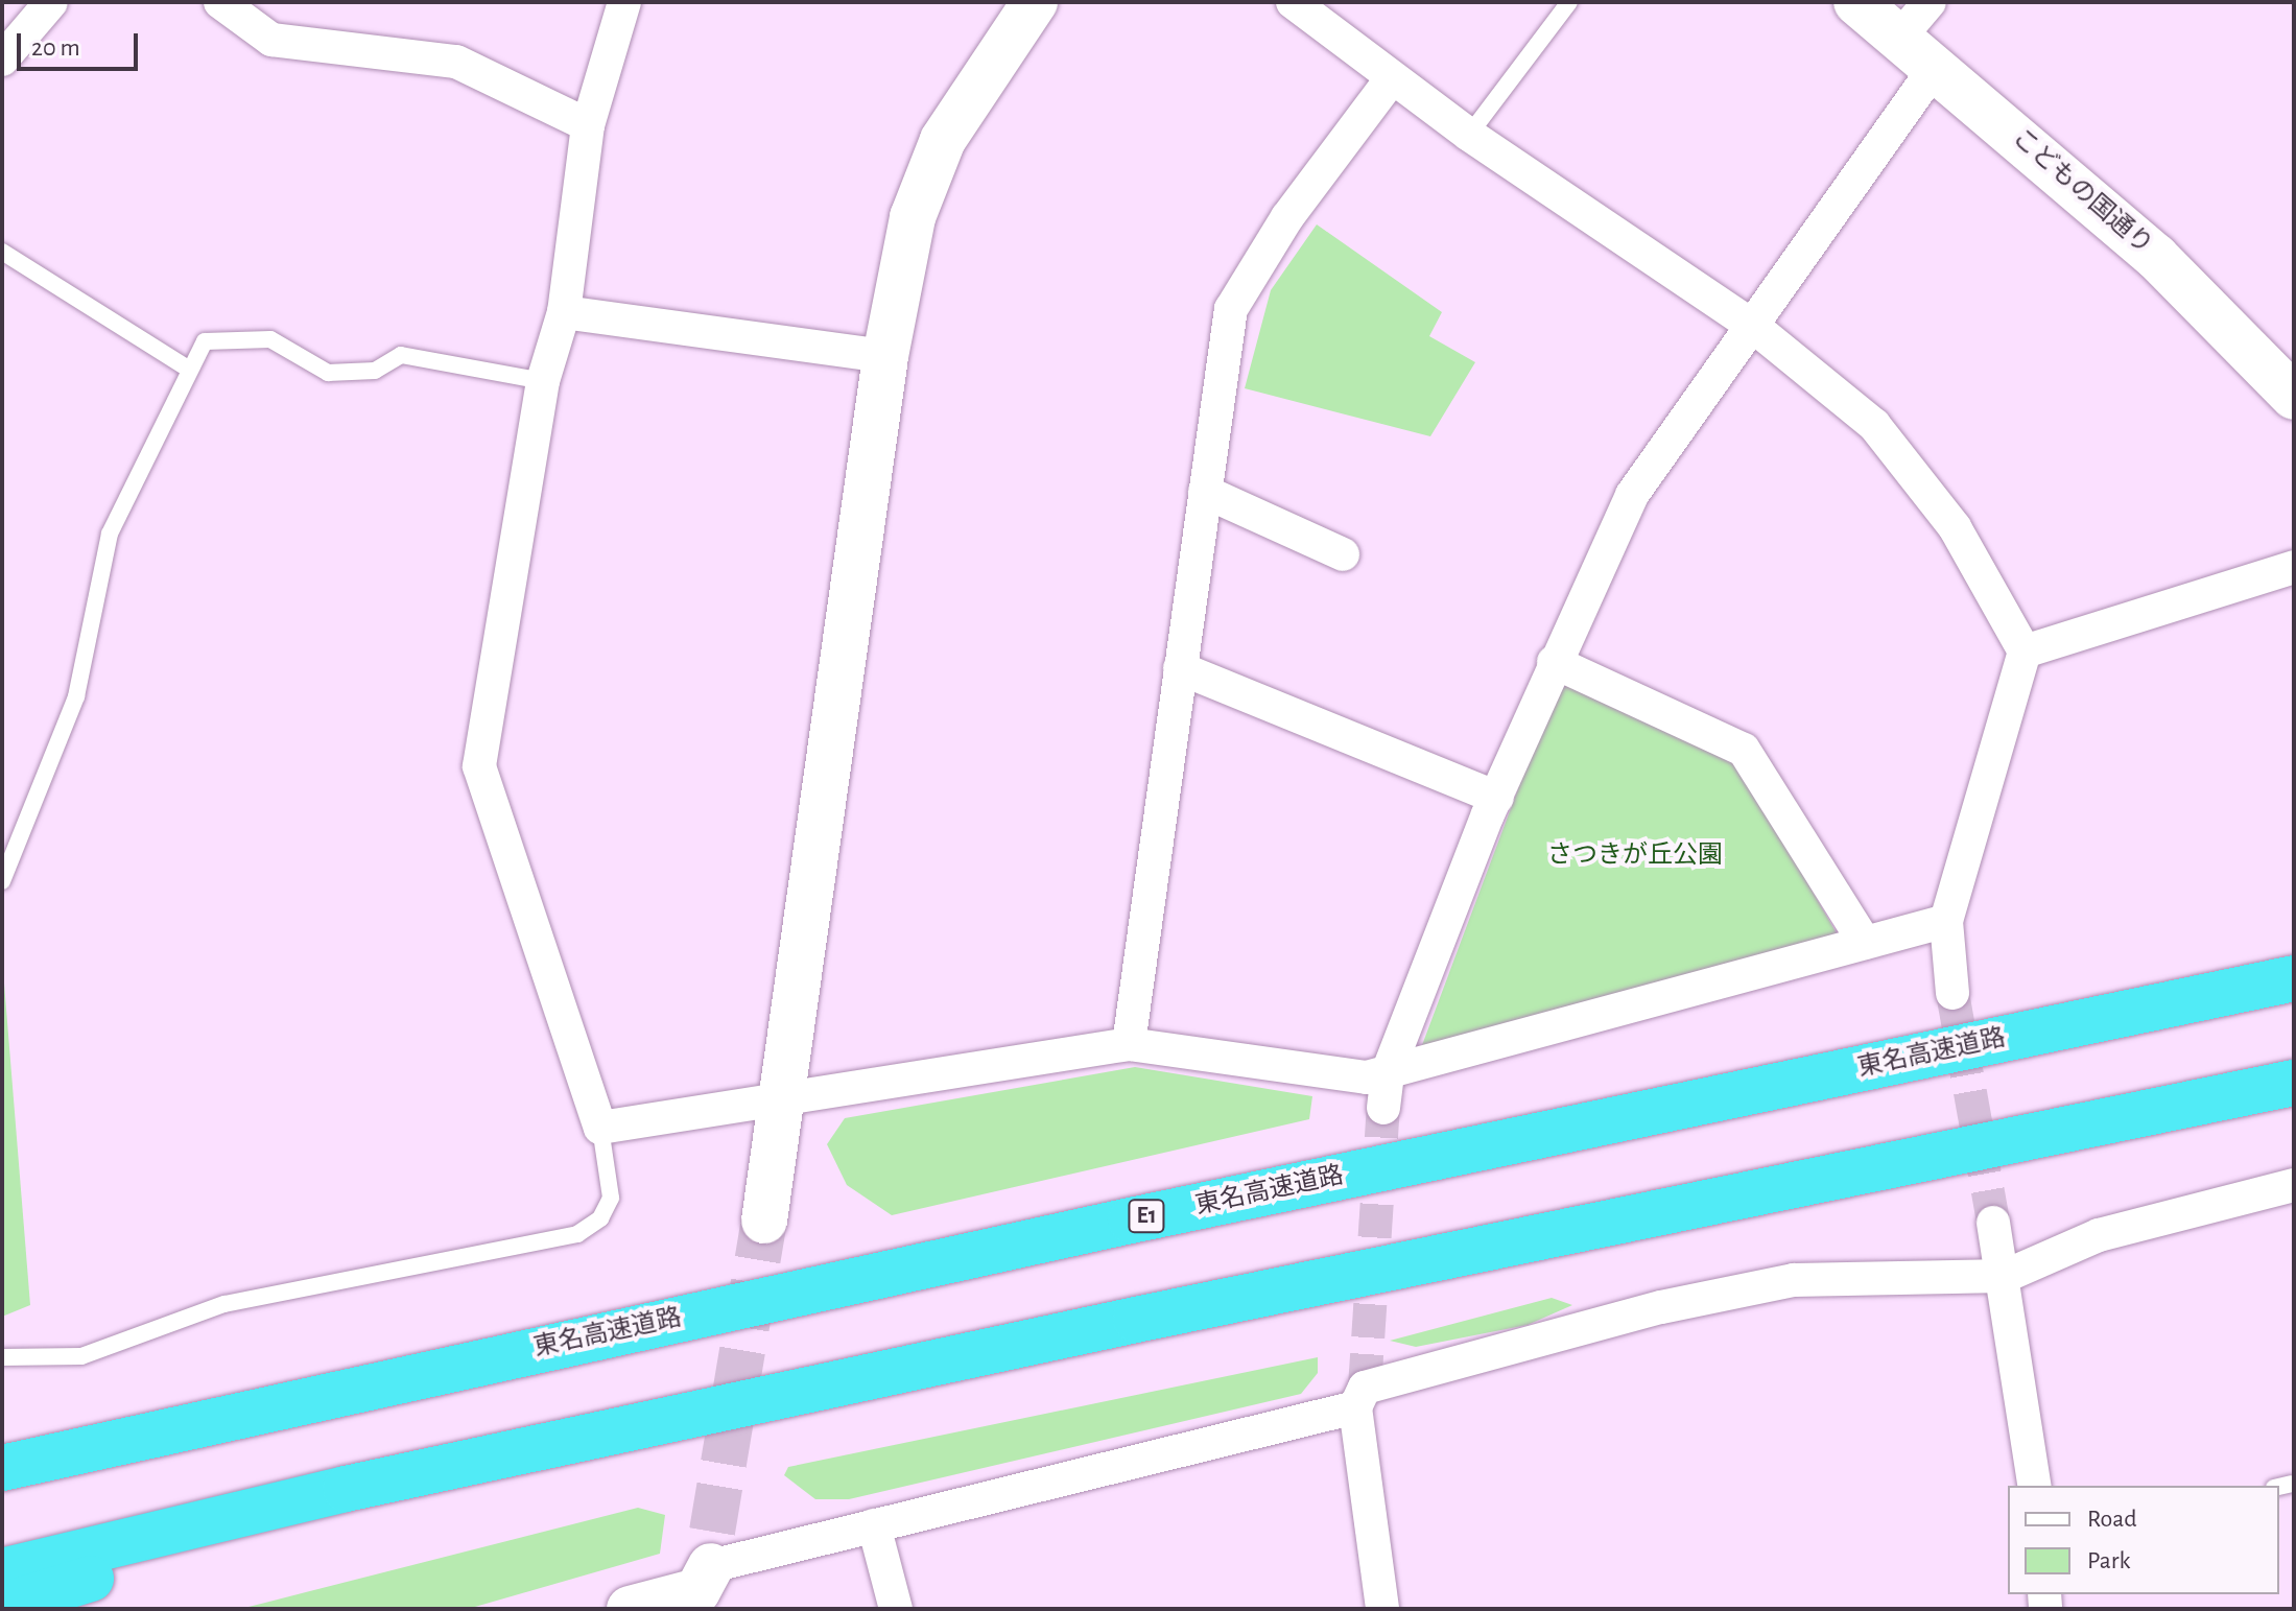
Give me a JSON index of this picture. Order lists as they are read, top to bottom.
{
  "streets": {
    "highway": ["東名高速道路", "E1"],
    "street": ["こどもの国通り"]
  },
  "parks": ["さつきが丘公園"],
  "legend": ["Road", "Park"],
  "scale_bar": "20 m"
}
